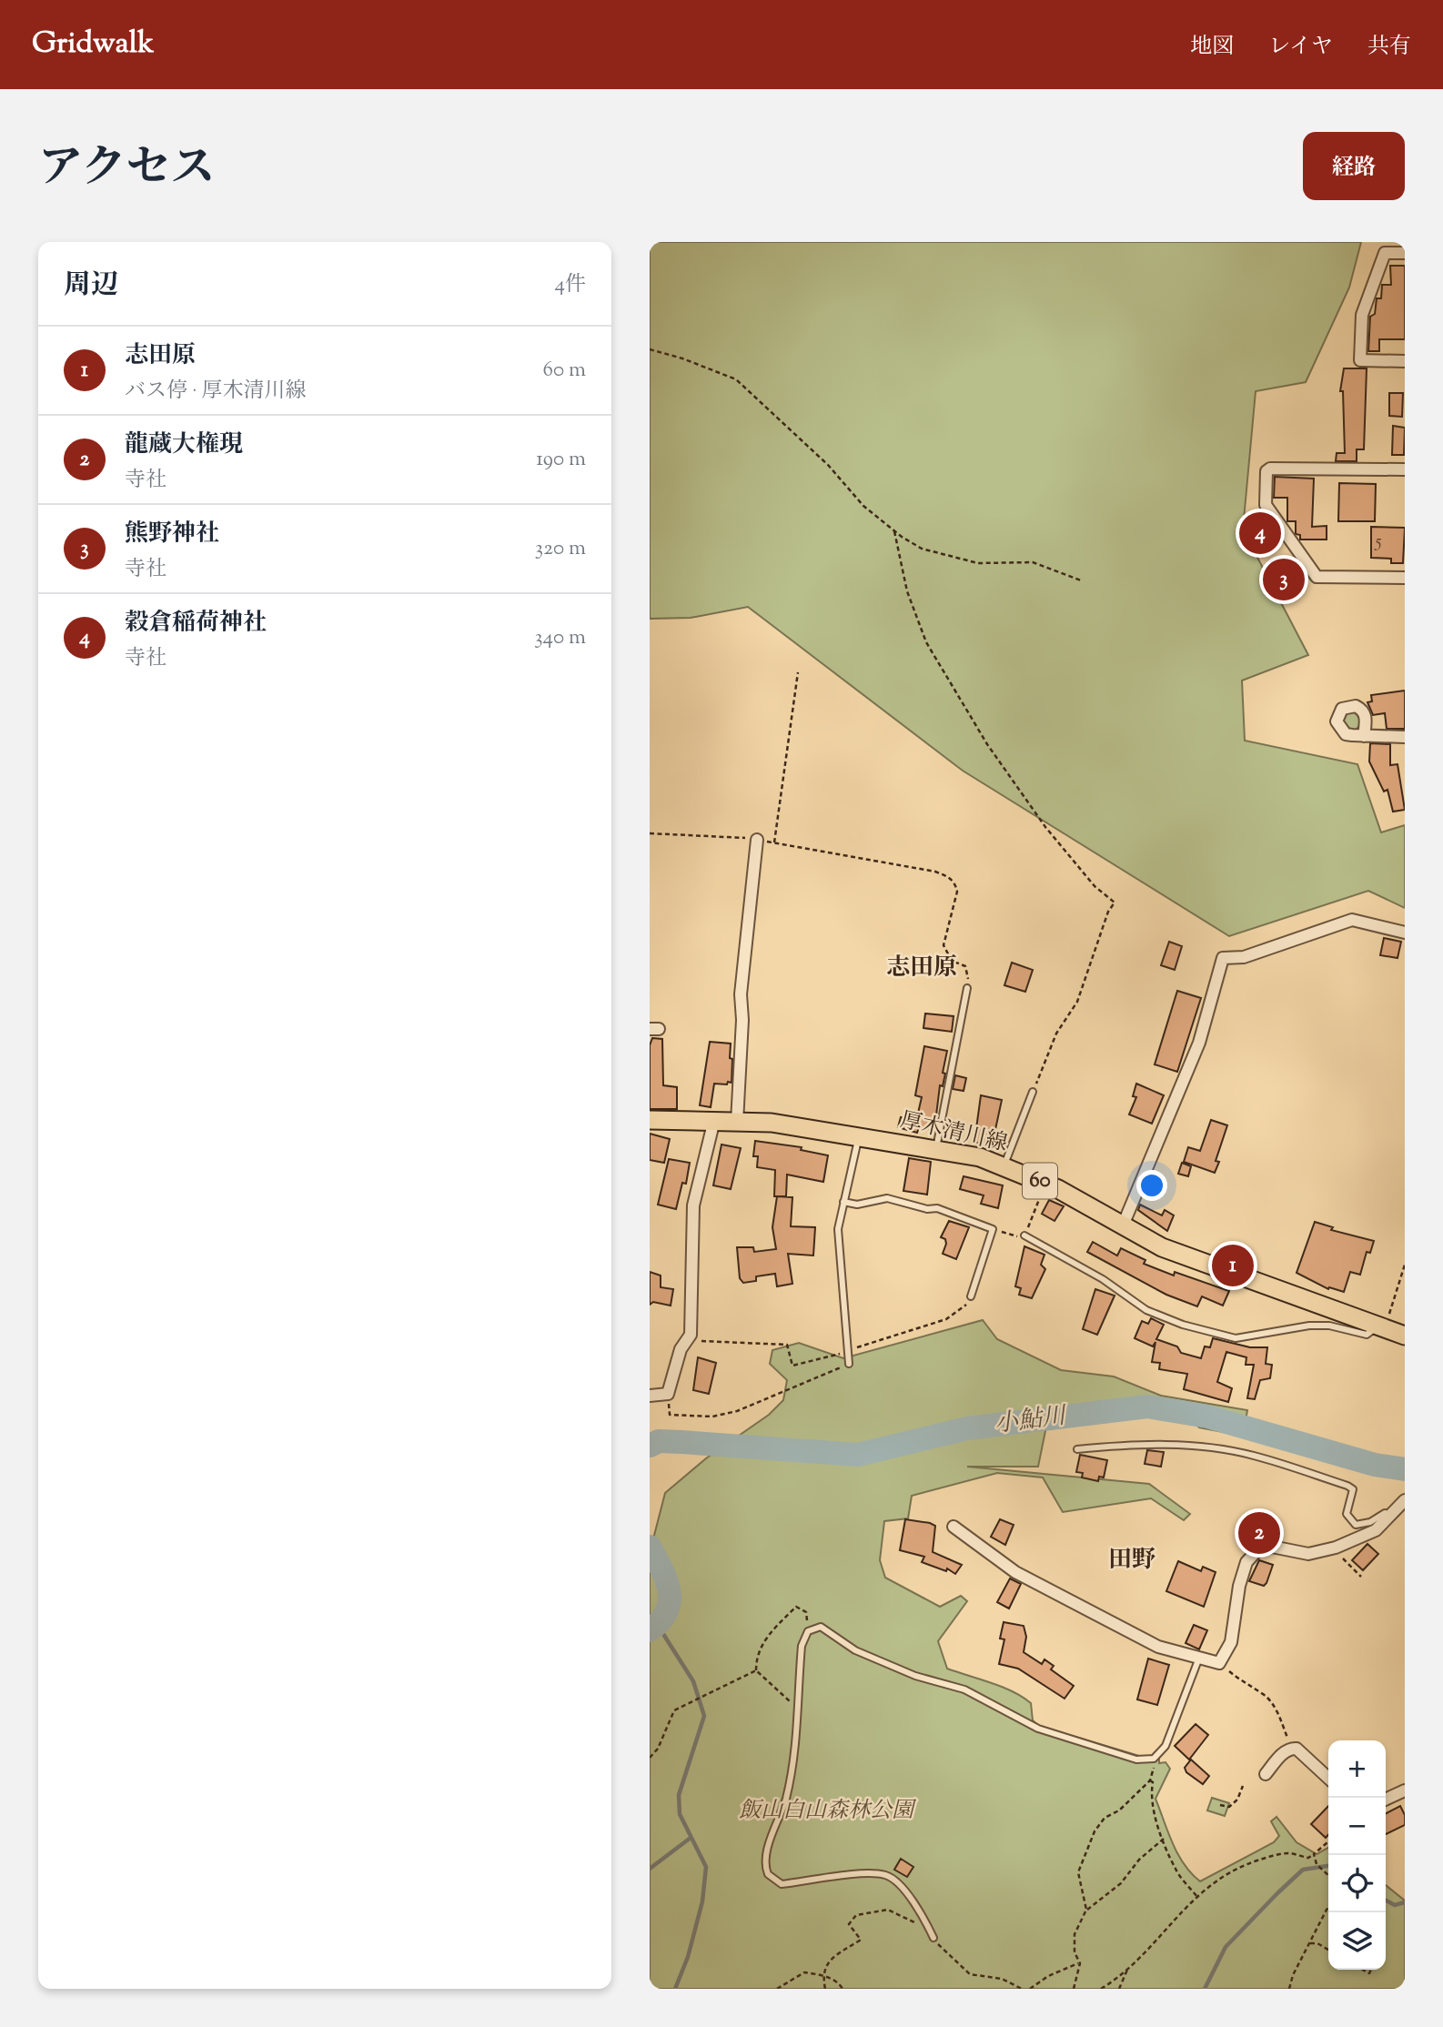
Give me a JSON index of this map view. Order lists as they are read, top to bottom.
{
  "streets": {
    "main road": ["厚木清川線", "60"]
  },
  "districts": ["志田原", "田野"],
  "water": ["小鮎川"],
  "parks": ["飯山白山森林公園"],
  "house_numbers": ["5"],
  "page": {
    "header": "Gridwalk",
    "nav": ["地図", "レイヤ", "共有"],
    "title": "アクセス",
    "buttons": "経路",
    "heading": ["周辺", "4件"],
    "list": [
      {
        "mark": "1",
        "name": "志田原",
        "note": "バス停 · 厚木清川線",
        "value": "60 m"
      },
      {
        "mark": "2",
        "name": "龍蔵大権現",
        "note": "寺社",
        "value": "190 m"
      },
      {
        "mark": "3",
        "name": "熊野神社",
        "note": "寺社",
        "value": "320 m"
      },
      {
        "mark": "4",
        "name": "穀倉稲荷神社",
        "note": "寺社",
        "value": "340 m"
      }
    ],
    "pins": [
      "4",
      "3",
      "1",
      "2"
    ],
    "map_buttons": ["+", "−"]
  }
}
